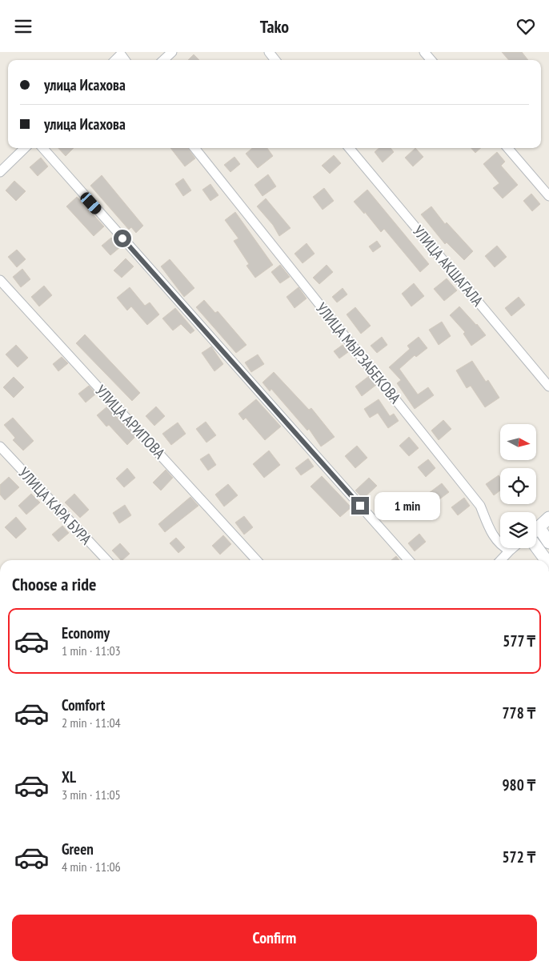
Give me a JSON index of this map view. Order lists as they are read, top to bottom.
{
  "streets": {
    "street": [
      "УЛИЦА АКШАГАЛА",
      "УЛИЦА МЫРЗАБЕКОВА",
      "УЛИЦА АРИПОВА",
      "УЛИЦА КАРА БУРА"
    ]
  },
  "north": "right",
  "page": {
    "header": "Tako",
    "banner": ["улица Исахова", "улица Исахова"],
    "bubble": "1 min",
    "heading": "Choose a ride",
    "list": [
      {
        "name": "Economy",
        "note": "1 min · 11:03",
        "value": "577 ₸"
      },
      {
        "name": "Comfort",
        "note": "2 min · 11:04",
        "value": "778 ₸"
      },
      {
        "name": "XL",
        "note": "3 min · 11:05",
        "value": "980 ₸"
      },
      {
        "name": "Green",
        "note": "4 min · 11:06",
        "value": "572 ₸"
      }
    ],
    "buttons": "Confirm"
  }
}
